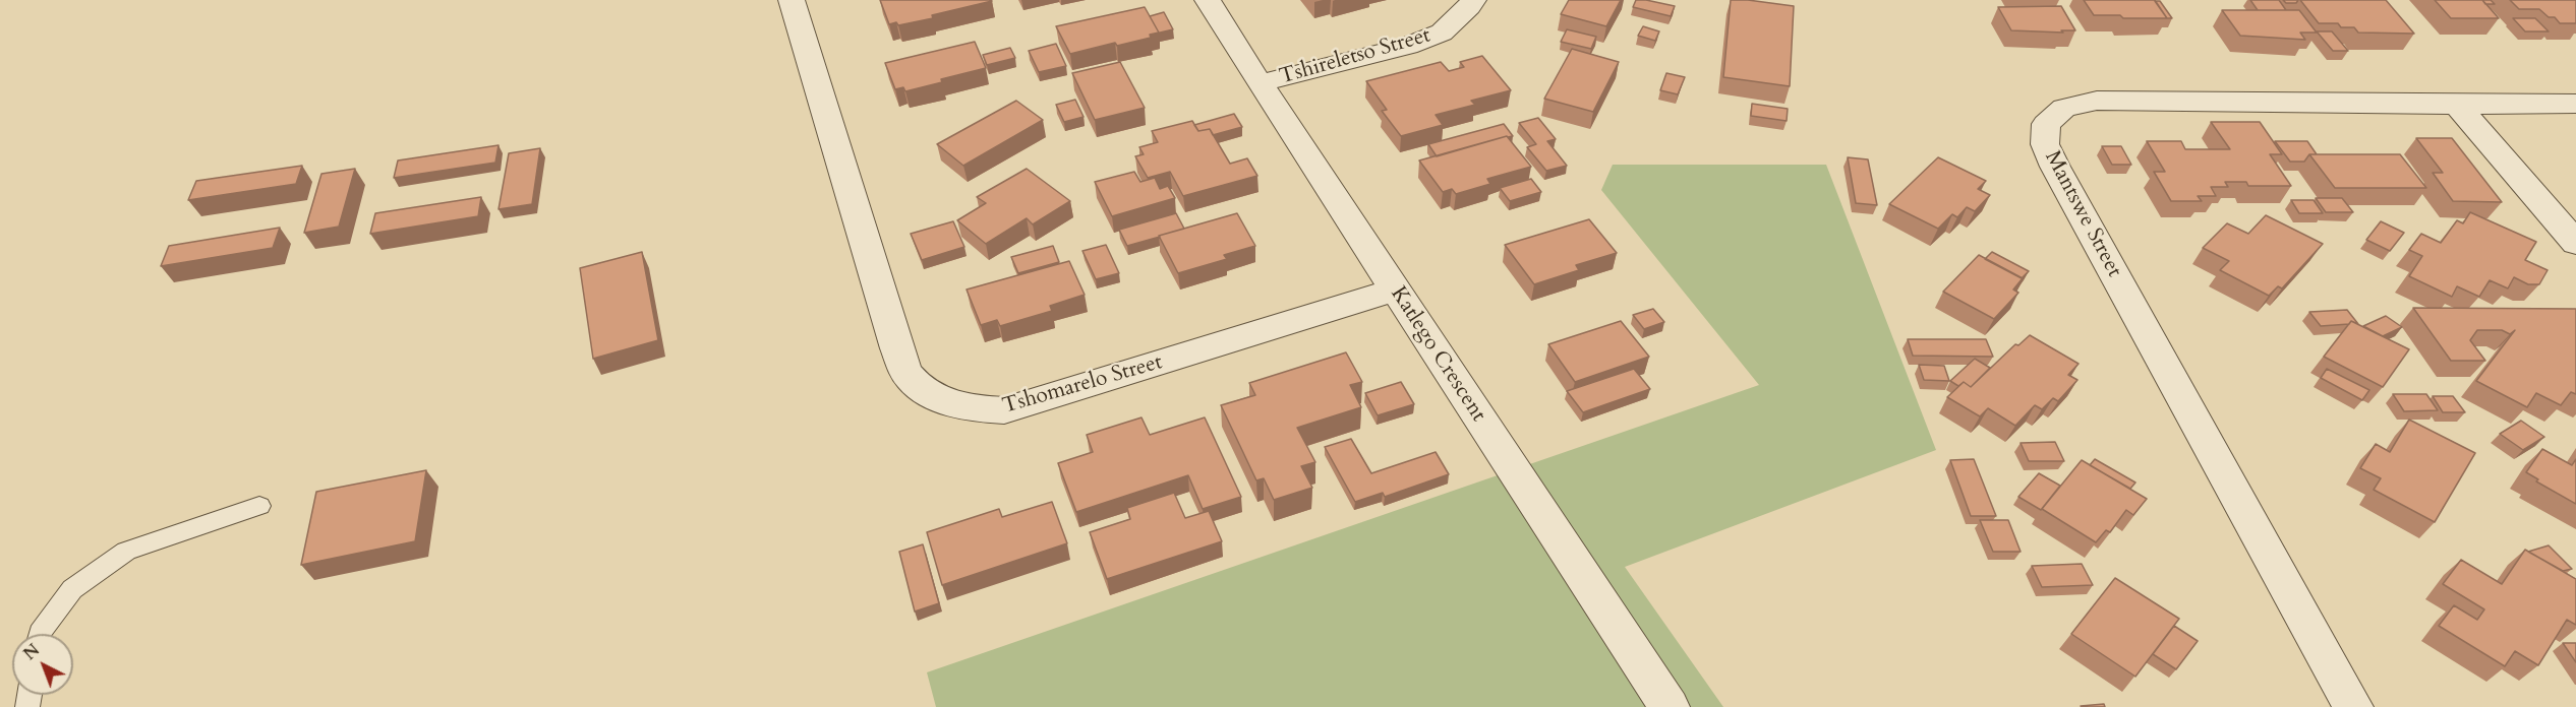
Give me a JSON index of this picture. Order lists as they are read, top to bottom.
{
  "streets": {
    "street": [
      "Tshireletso Street",
      "Mantswe Street",
      "Katlego Crescent",
      "Tshomarelo Street"
    ]
  },
  "crossings": [
    ["Tshireletso Street", "Katlego Crescent"],
    ["Katlego Crescent", "Tshomarelo Street"]
  ],
  "north": "top left"
}
